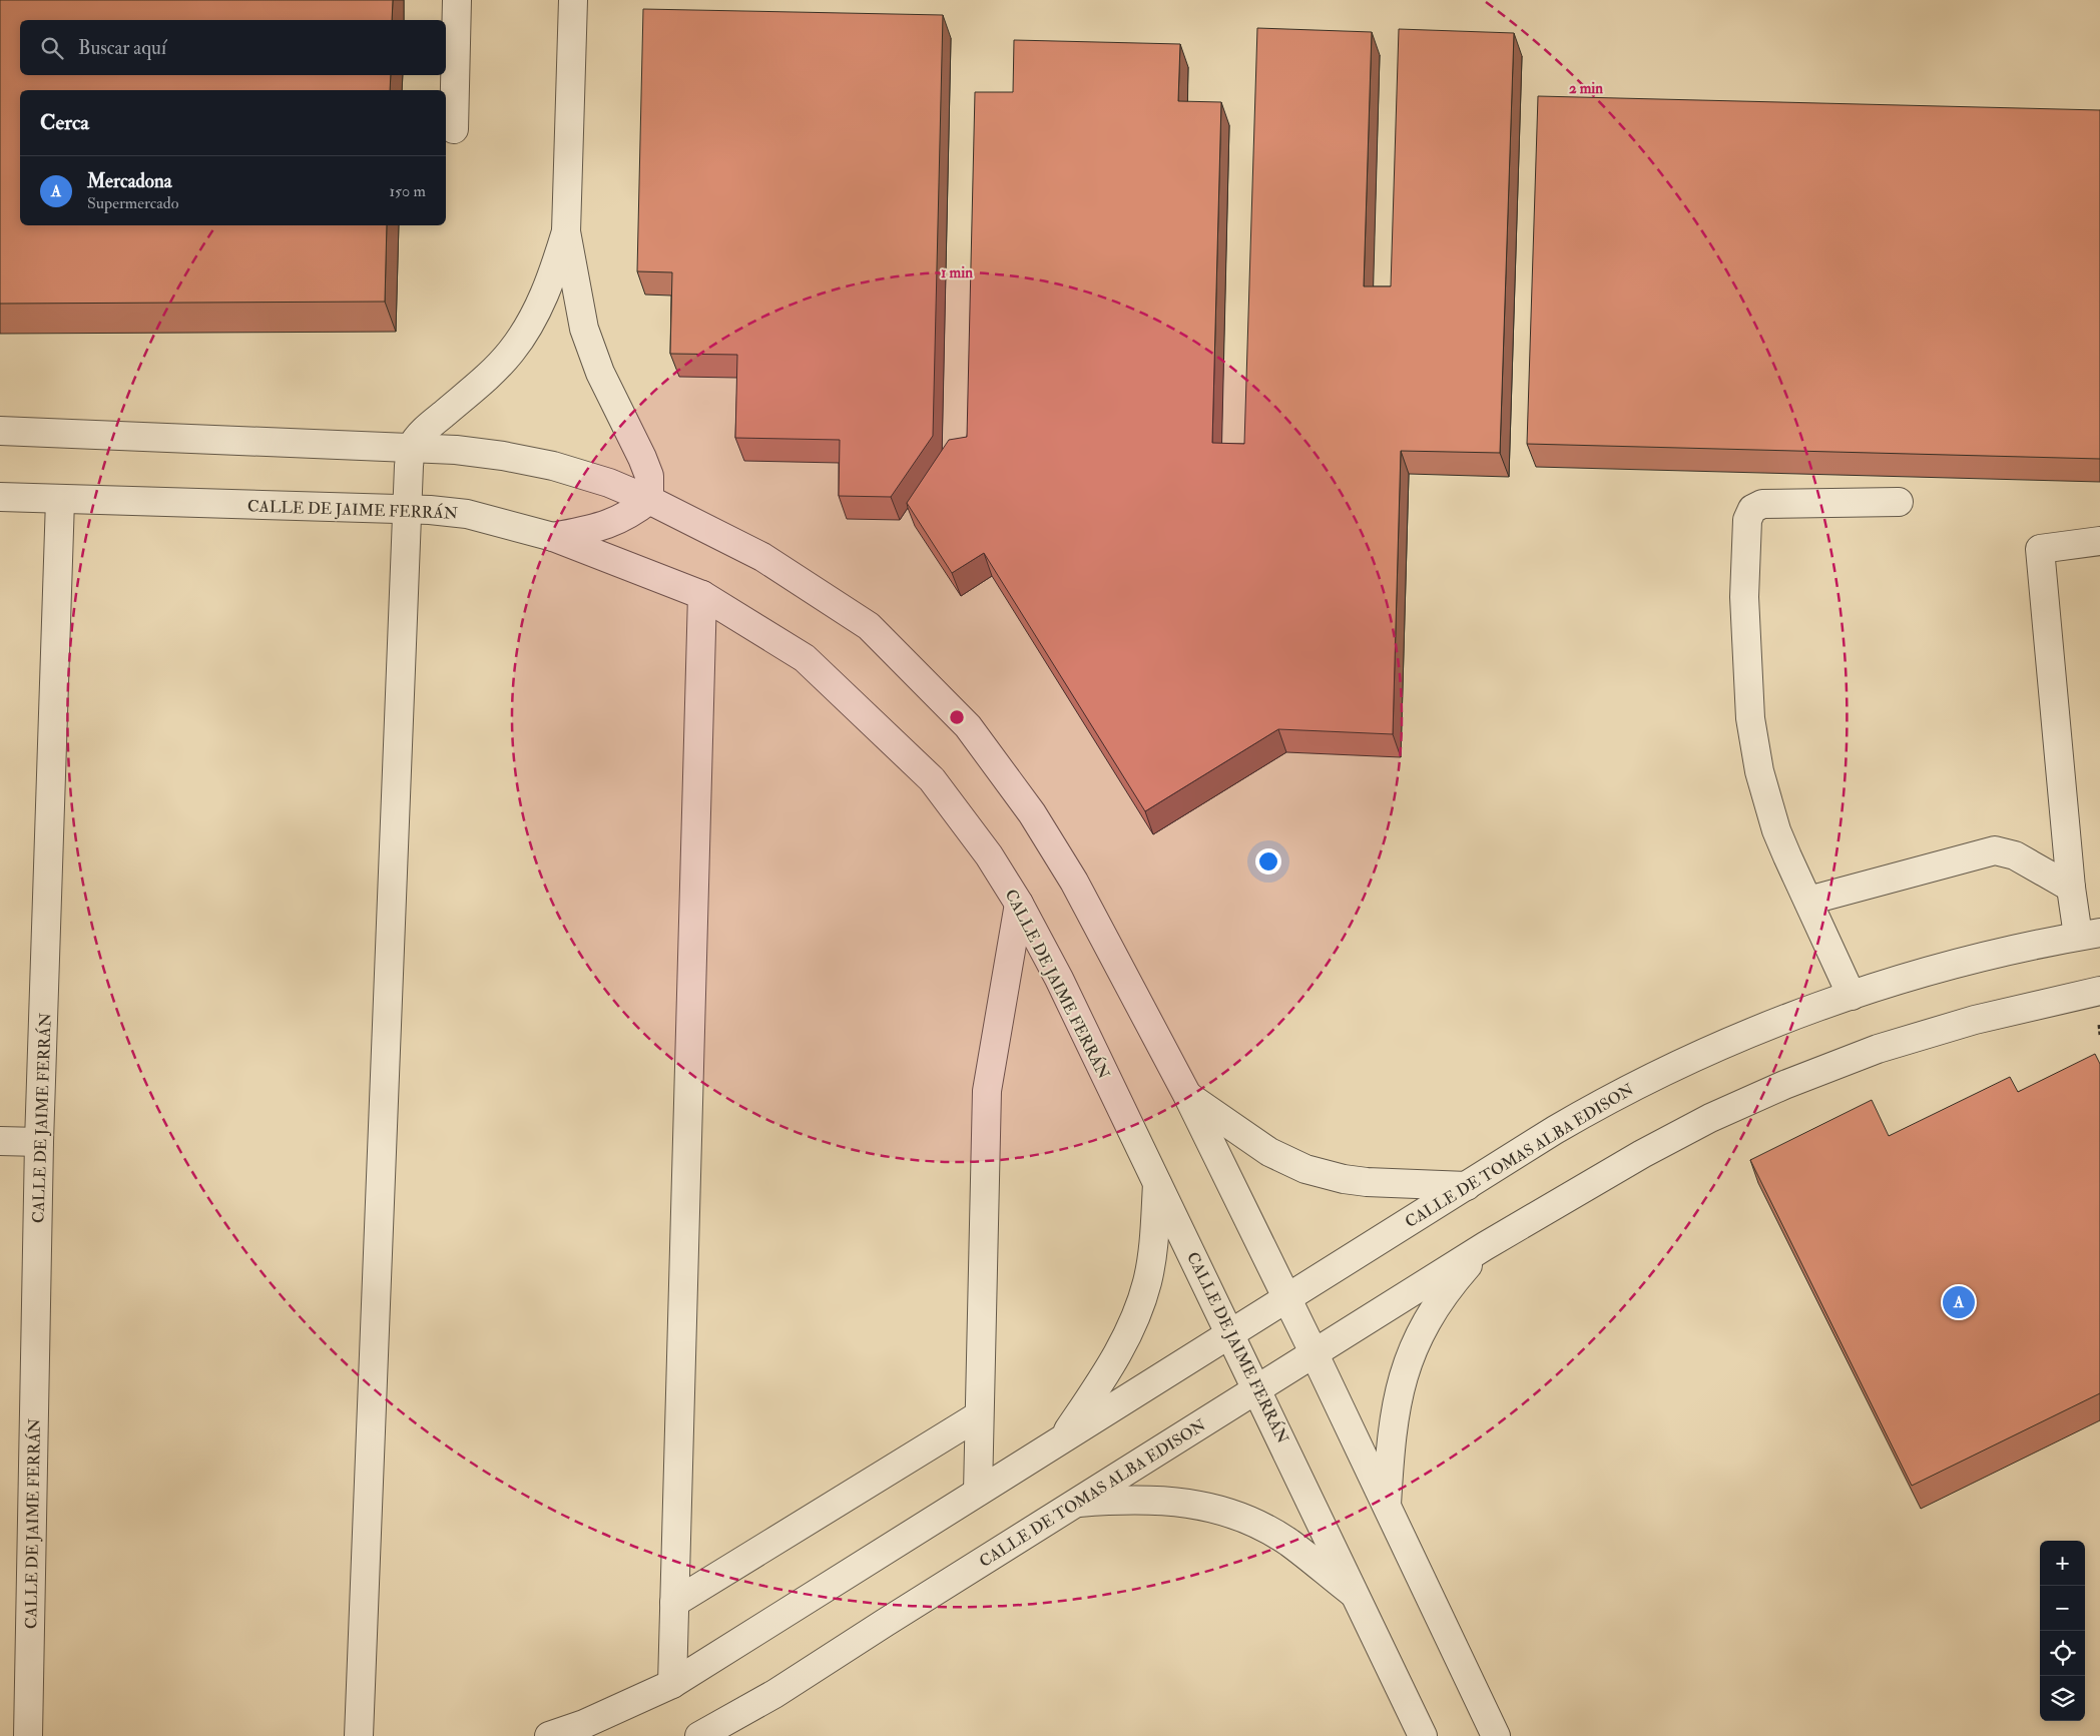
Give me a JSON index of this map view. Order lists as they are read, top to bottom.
{
  "streets": {
    "street": ["CALLE DE JAIME FERRÁN", "CALLE DE TOMAS ALBA EDISON"]
  },
  "crossings": [
    ["CALLE DE JAIME FERRÁN", "CALLE DE TOMAS ALBA EDISON"]
  ],
  "page": {
    "search": "Buscar aquí",
    "heading": "Cerca",
    "list": [
      {
        "mark": "A",
        "name": "Mercadona",
        "note": "Supermercado",
        "value": "150 m"
      }
    ],
    "pins": "A",
    "map_buttons": ["+", "−"]
  },
  "rings": ["2 min", "1 min"]
}
